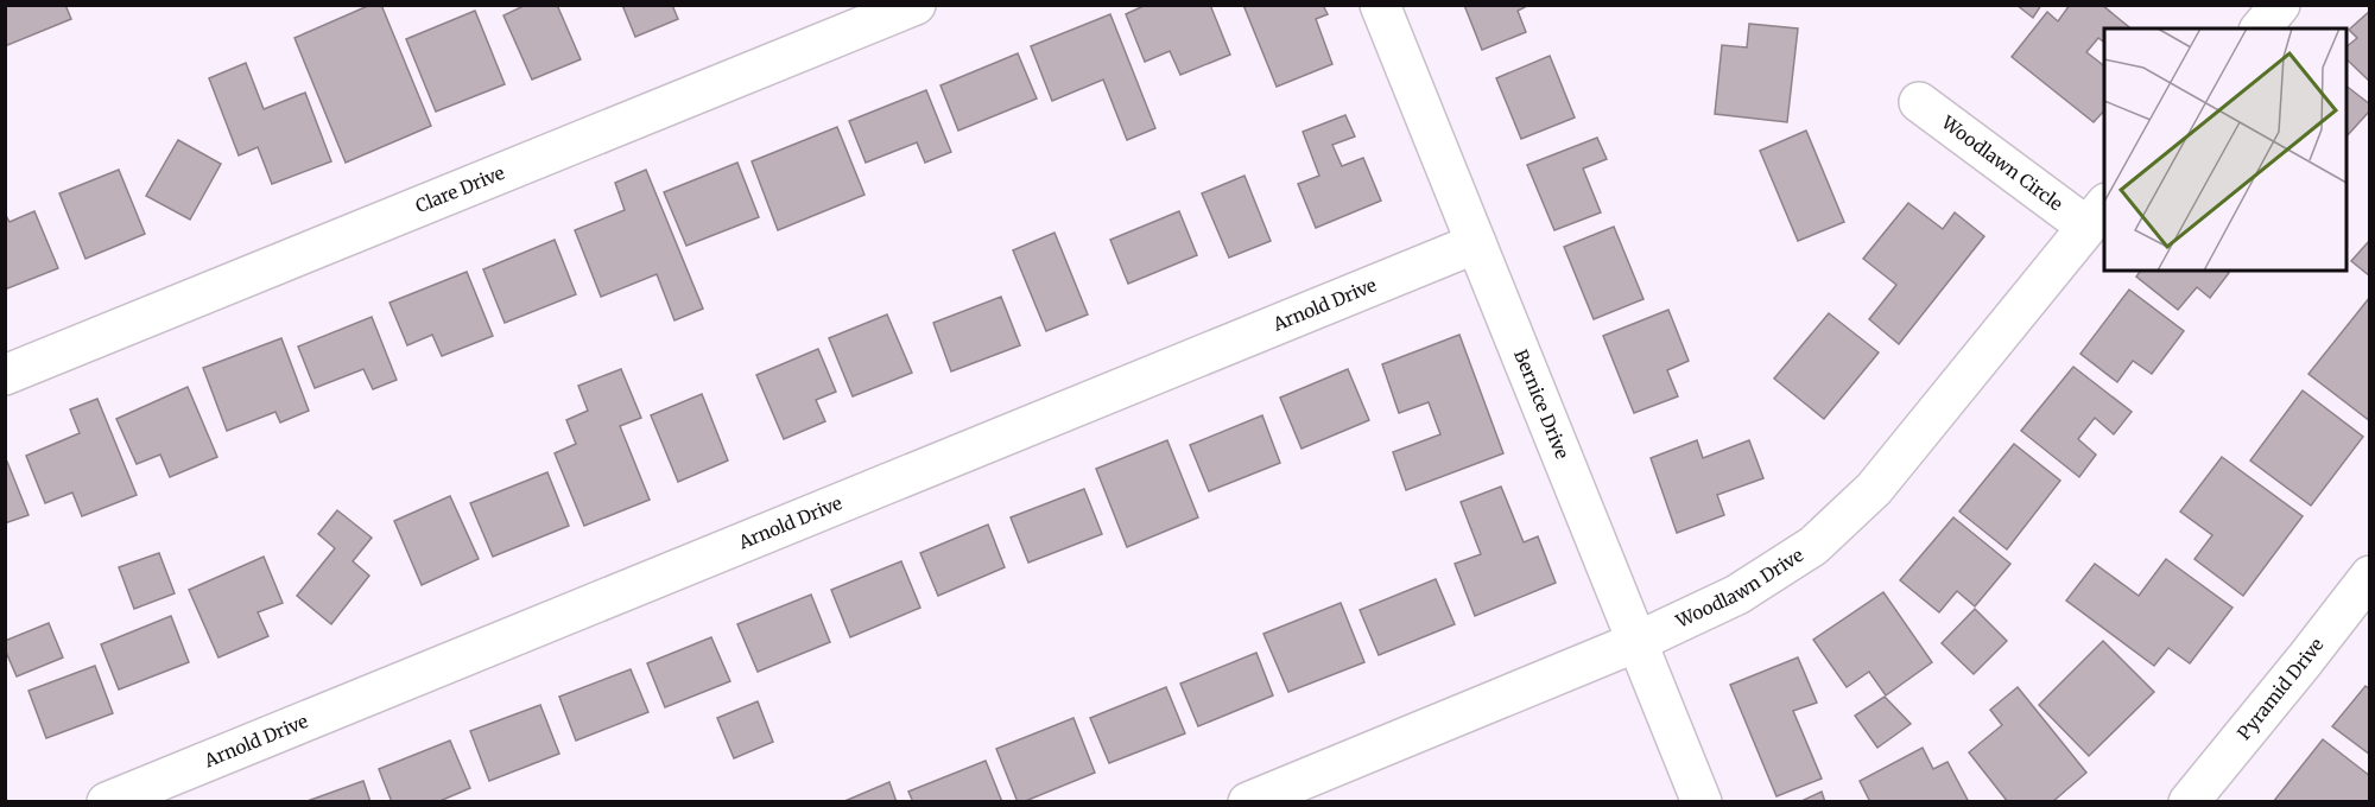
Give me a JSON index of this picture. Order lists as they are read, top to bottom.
{
  "streets": {
    "street": [
      "Woodlawn Circle",
      "Clare Drive",
      "Arnold Drive",
      "Bernice Drive",
      "Woodlawn Drive",
      "Pyramid Drive"
    ]
  },
  "crossings": [
    ["Woodlawn Circle", "Woodlawn Drive"],
    ["Arnold Drive", "Bernice Drive"],
    ["Bernice Drive", "Woodlawn Drive"]
  ]
}
